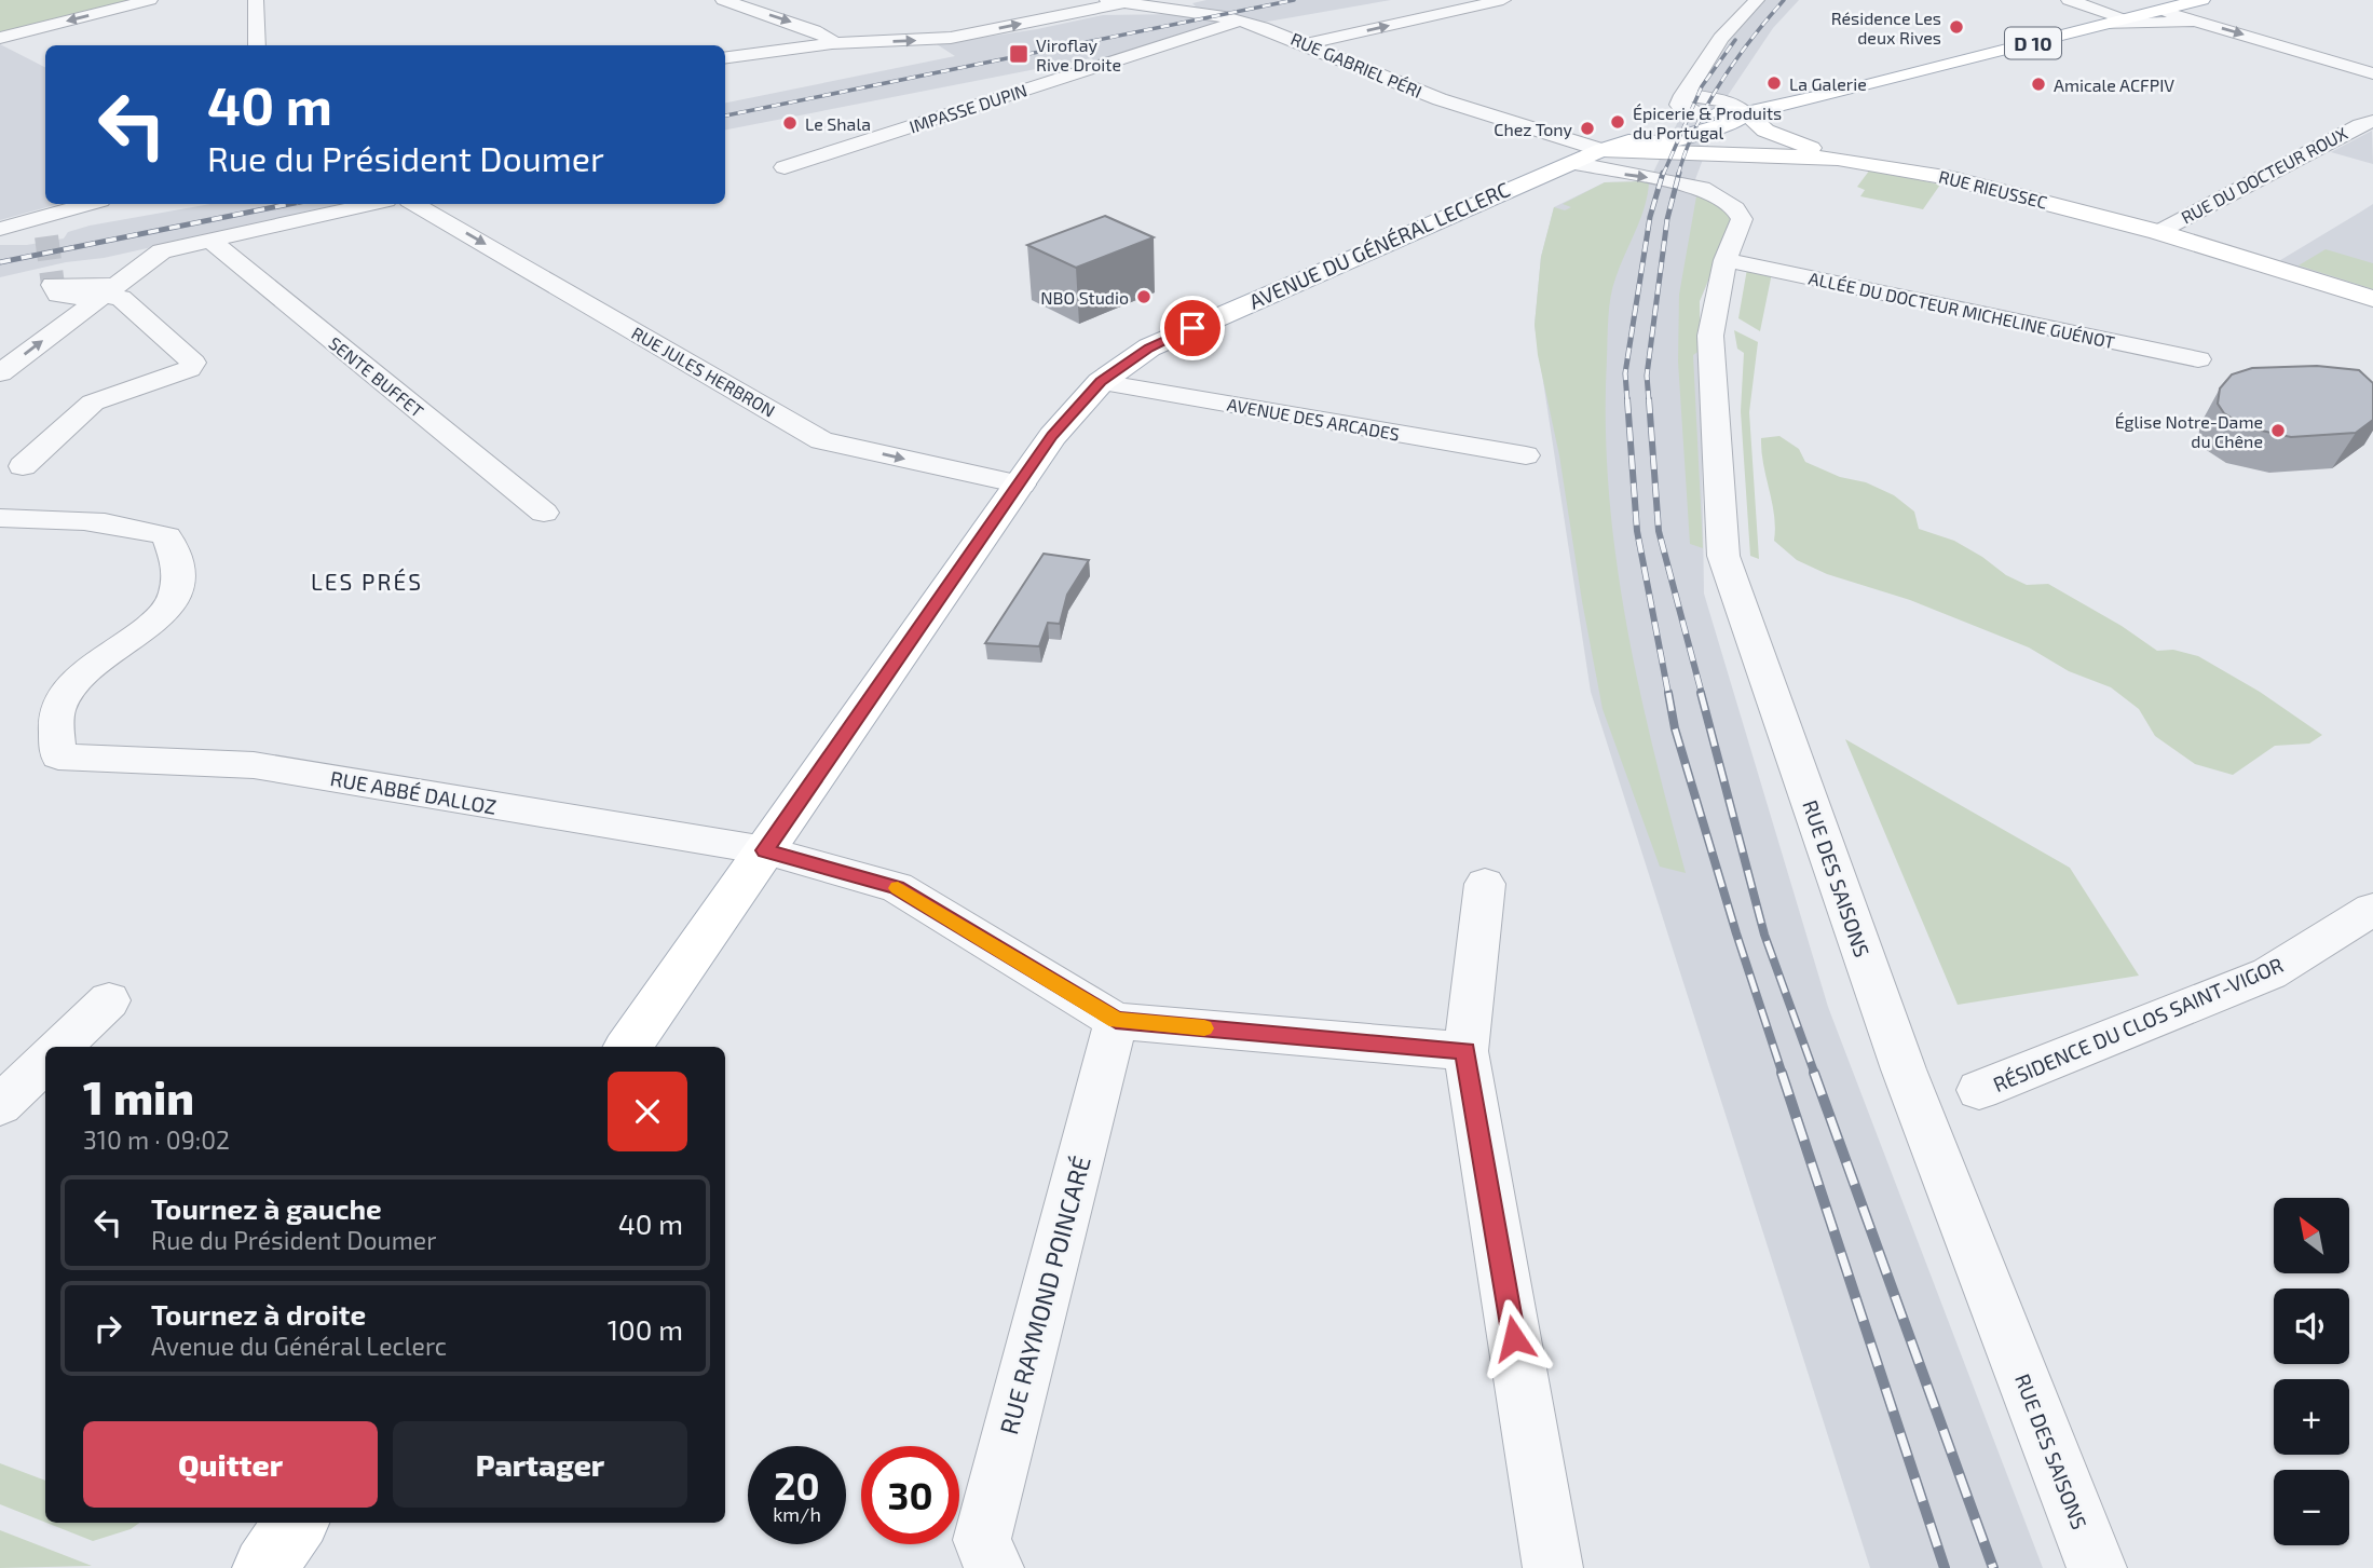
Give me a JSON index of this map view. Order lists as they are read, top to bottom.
{
  "streets": {
    "main road": ["D 10", "RUE RIEUSSEC", "AVENUE DU GÉNÉRAL LECLERC"],
    "street": [
      "RUE GABRIEL PÉRI",
      "IMPASSE DUPIN",
      "RUE DU DOCTEUR ROUX",
      "ALLÉE DU DOCTEUR MICHELINE GUÉNOT",
      "RUE JULES HERBRON",
      "SENTE BUFFET",
      "AVENUE DES ARCADES",
      "RUE ABBÉ DALLOZ",
      "RUE DES SAISONS",
      "RÉSIDENCE DU CLOS SAINT-VIGOR",
      "RUE RAYMOND POINCARÉ"
    ]
  },
  "crossings": [
    ["RUE GABRIEL PÉRI", "IMPASSE DUPIN"],
    ["RUE GABRIEL PÉRI", "RUE RIEUSSEC"],
    ["RUE GABRIEL PÉRI", "AVENUE DU GÉNÉRAL LECLERC"],
    ["RUE GABRIEL PÉRI", "RUE DES SAISONS"],
    ["RUE DU DOCTEUR ROUX", "RUE RIEUSSEC"],
    ["RUE RIEUSSEC", "AVENUE DU GÉNÉRAL LECLERC"],
    ["RUE RIEUSSEC", "RUE DES SAISONS"],
    ["AVENUE DU GÉNÉRAL LECLERC", "RUE JULES HERBRON"],
    ["AVENUE DU GÉNÉRAL LECLERC", "AVENUE DES ARCADES"],
    ["AVENUE DU GÉNÉRAL LECLERC", "RUE ABBÉ DALLOZ"],
    ["AVENUE DU GÉNÉRAL LECLERC", "RUE DES SAISONS"],
    ["ALLÉE DU DOCTEUR MICHELINE GUÉNOT", "RUE DES SAISONS"],
    ["RUE ABBÉ DALLOZ", "RUE RAYMOND POINCARÉ"]
  ],
  "one_way": ["RUE JULES HERBRON"],
  "districts": ["LES PRÉS"],
  "places": {
    "other": [
      "Résidence Les deux Rives",
      "La Galerie",
      "Amicale ACFPIV",
      "Épicerie & Produits du Portugal",
      "Le Shala",
      "Chez Tony",
      "NBO Studio",
      "Église Notre-Dame du Chêne"
    ],
    "transit": ["Viroflay Rive Droite"]
  },
  "north": "top left",
  "page": {
    "turn": ["40 m", "Rue du Président Doumer"],
    "heading": ["1 min", "310 m · 09:02"],
    "list": [
      {
        "name": "Tournez à gauche",
        "note": "Rue du Président Doumer",
        "value": "40 m"
      },
      {
        "name": "Tournez à droite",
        "note": "Avenue du Général Leclerc",
        "value": "100 m"
      }
    ],
    "map_buttons": ["+", "−"],
    "buttons": ["Quitter", "Partager"],
    "speed": "20 km/h",
    "limit": "30"
  }
}
